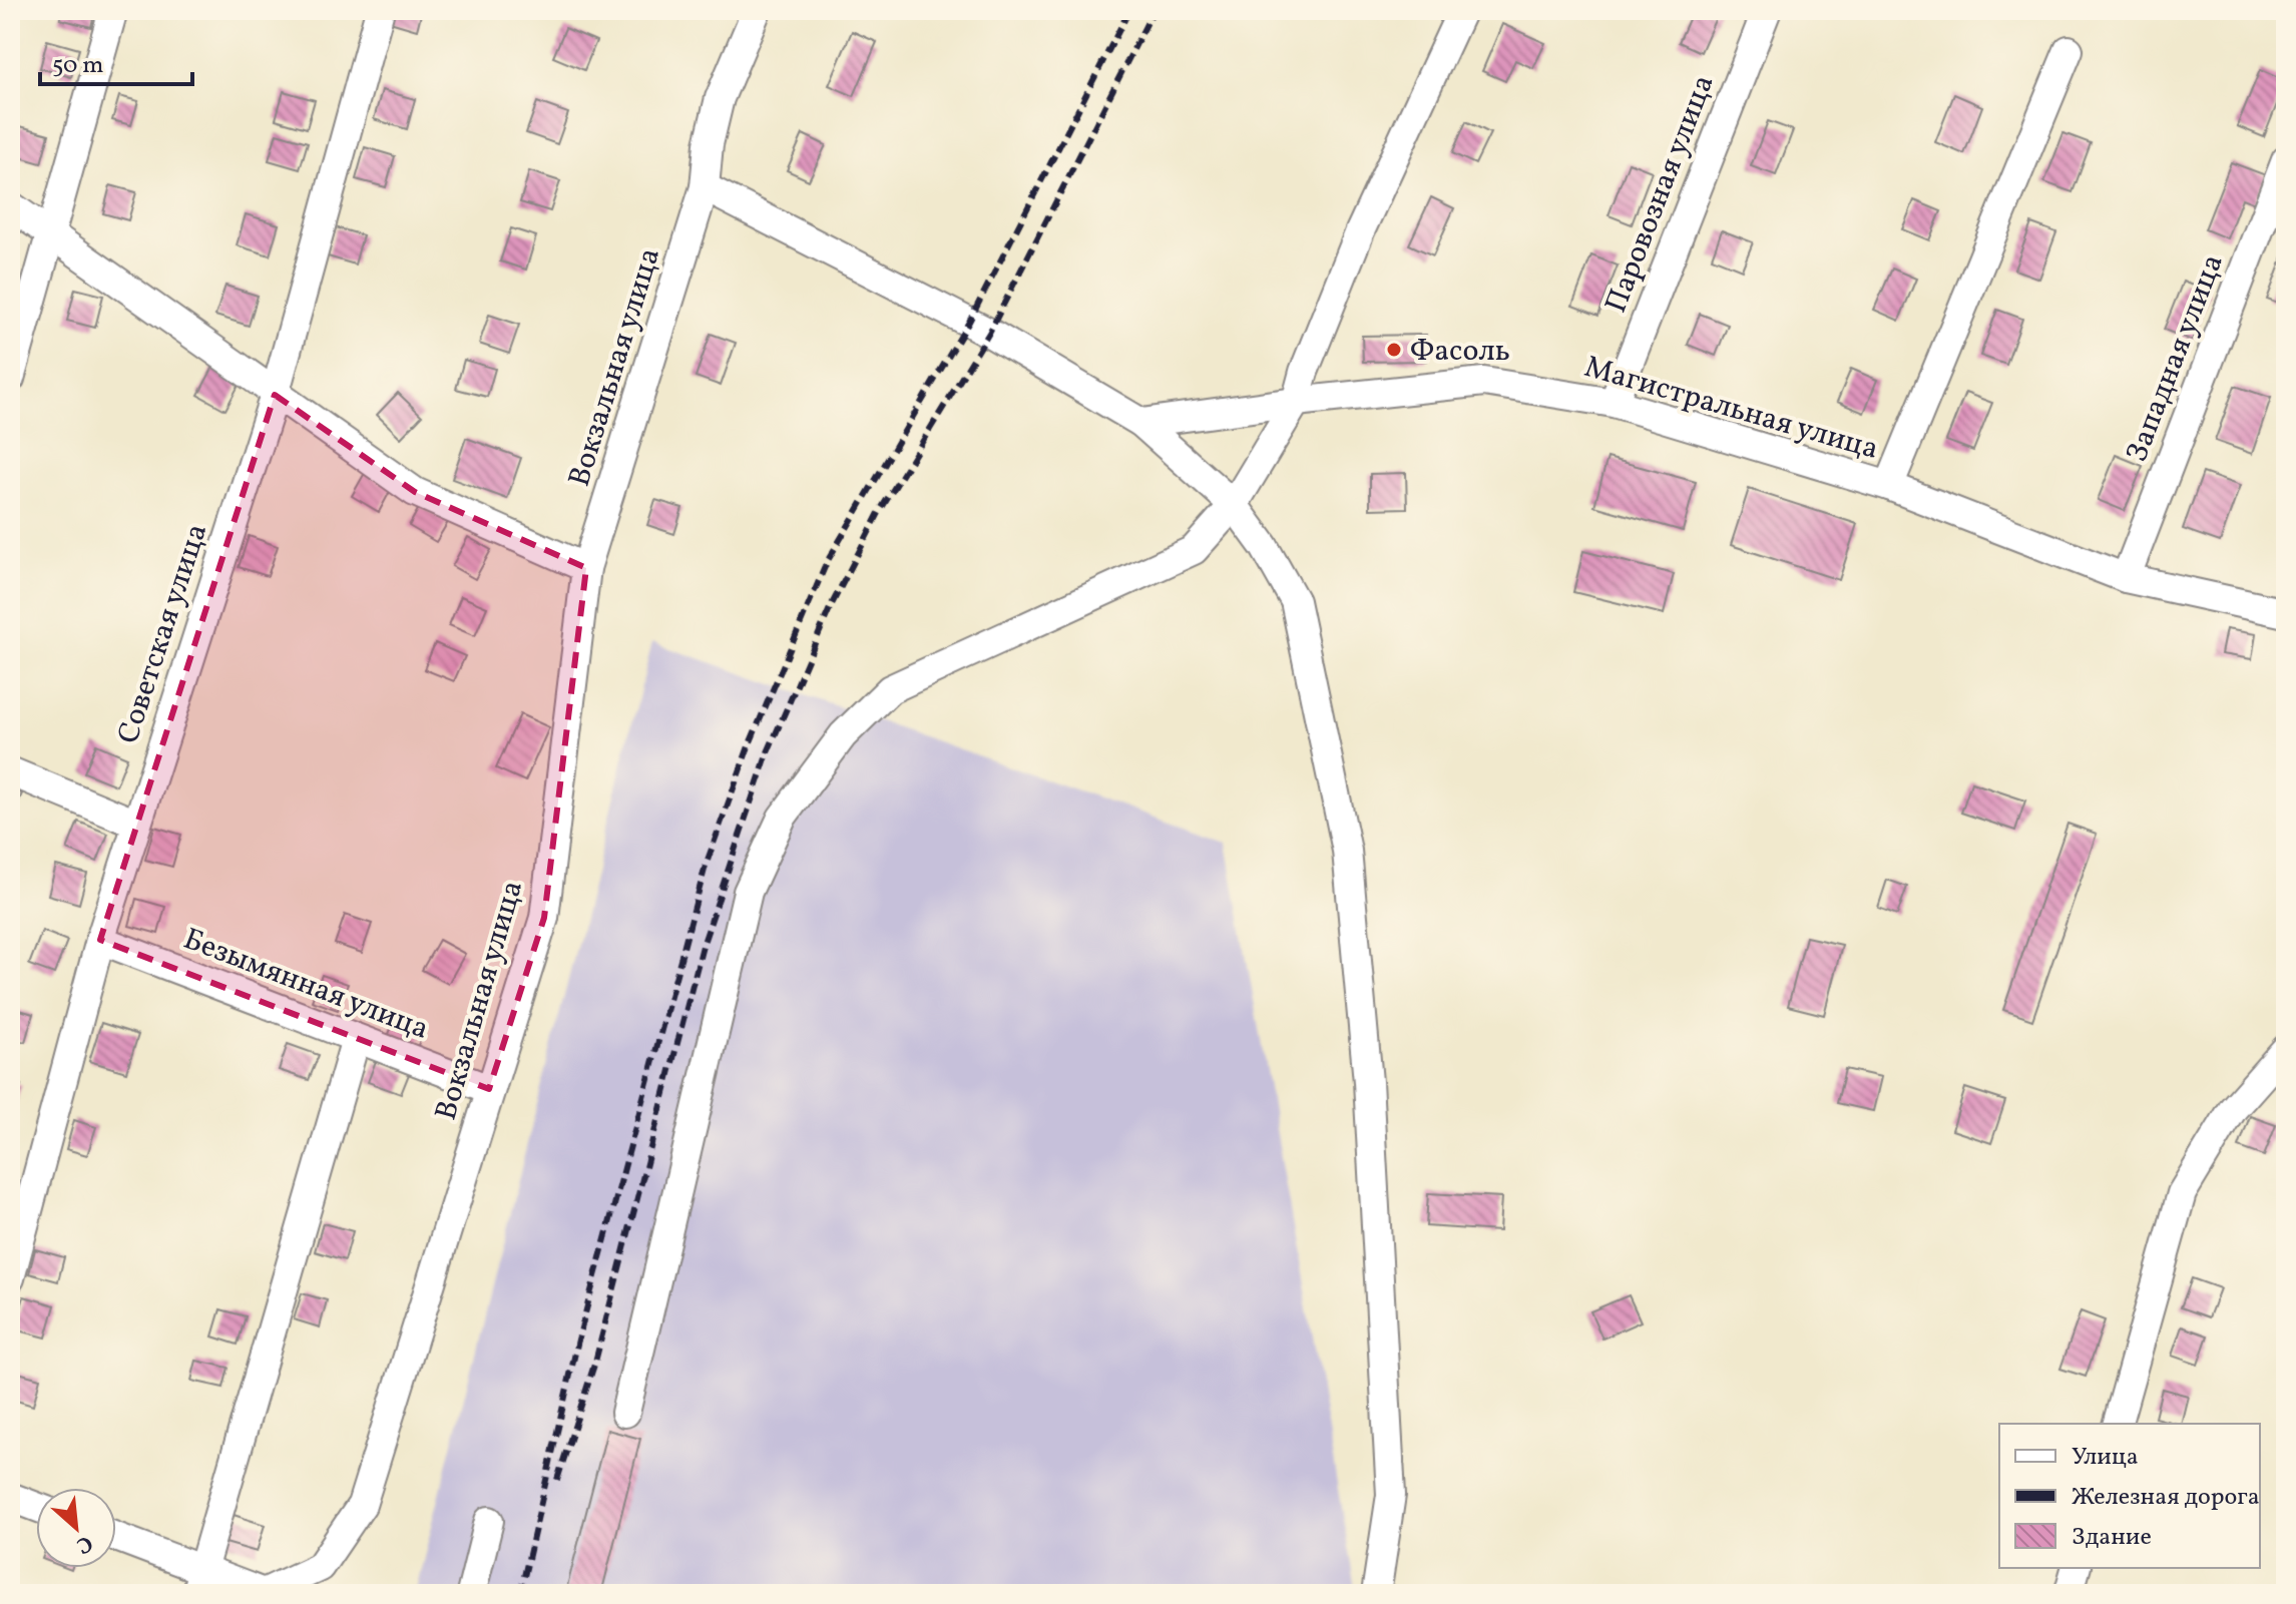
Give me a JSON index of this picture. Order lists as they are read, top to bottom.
{
  "streets": {
    "street": [
      "Паровозная улица",
      "Западная улица",
      "Вокзальная улица",
      "Магистральная улица",
      "Советская улица",
      "Безымянная улица"
    ]
  },
  "crossings": [
    ["Паровозная улица", "Магистральная улица"],
    ["Западная улица", "Магистральная улица"],
    ["Вокзальная улица", "Безымянная улица"],
    ["Советская улица", "Безымянная улица"]
  ],
  "places": ["Фасоль"],
  "legend": ["Улица", "Железная дорога", "Здание"],
  "scale_bar": "50 m",
  "north": "bottom right"
}
